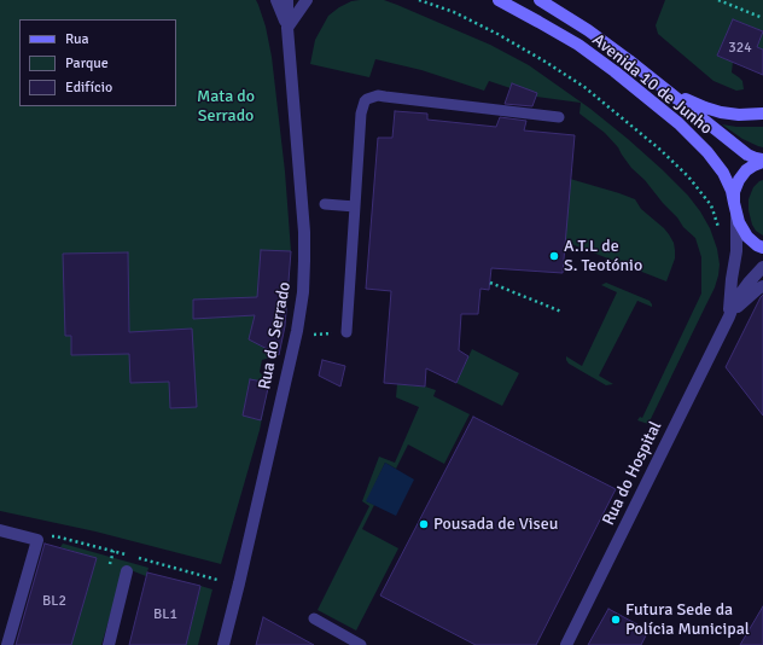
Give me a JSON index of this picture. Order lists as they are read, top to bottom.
{
  "streets": {
    "main road": ["Avenida 10 de Junho"],
    "street": ["Rua do Serrado", "Rua do Hospital"]
  },
  "crossings": [
    ["Avenida 10 de Junho", "Rua do Hospital"]
  ],
  "parks": ["Mata do Serrado"],
  "places": ["A.T.L de S. Teotónio", "Pousada de Viseu", "Futura Sede da Polícia Municipal"],
  "house_numbers": ["324", "BL2", "BL1"],
  "legend": ["Rua", "Parque", "Edifício"]
}
